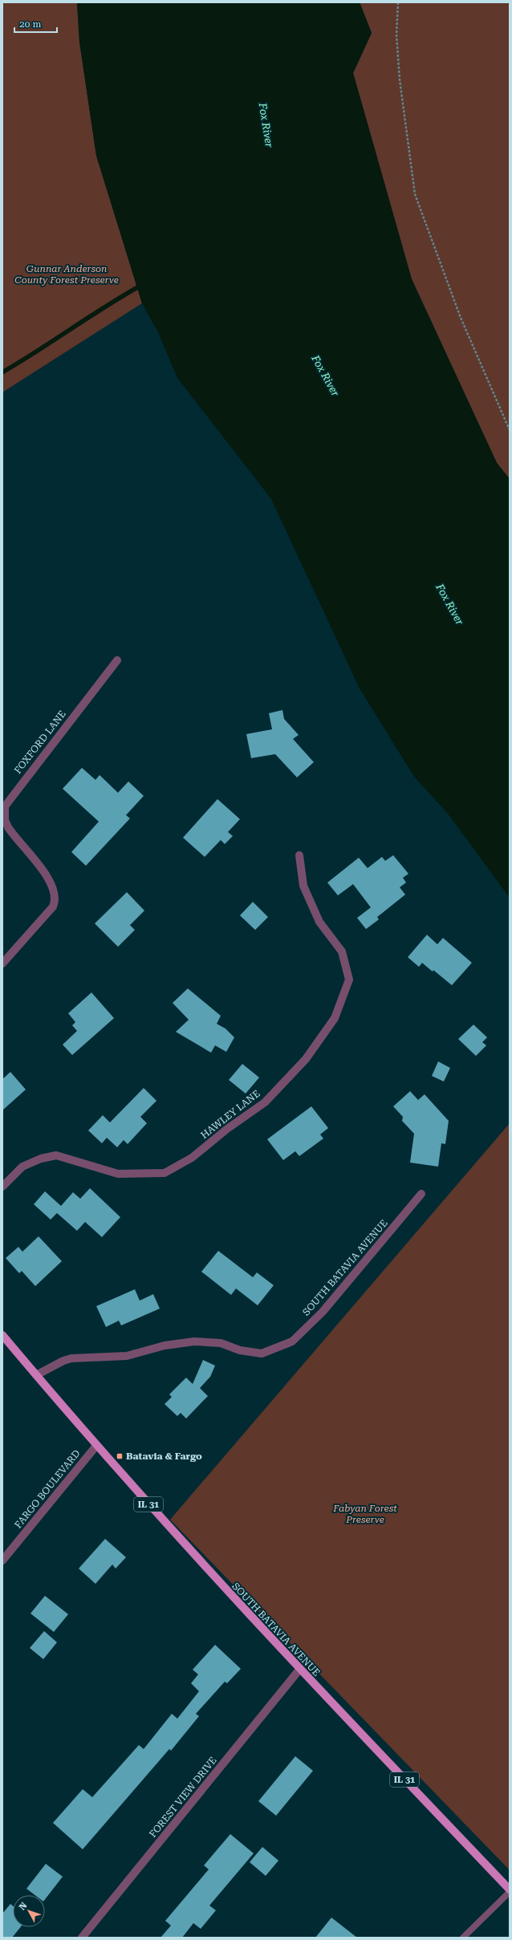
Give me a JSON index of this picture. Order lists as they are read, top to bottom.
{
  "streets": {
    "main road": ["SOUTH BATAVIA AVENUE", "IL 31"],
    "street": [
      "FOXFORD LANE",
      "HAWLEY LANE",
      "FARGO BOULEVARD",
      "FOREST VIEW DRIVE"
    ]
  },
  "crossings": [
    ["SOUTH BATAVIA AVENUE", "FARGO BOULEVARD"],
    ["SOUTH BATAVIA AVENUE", "FOREST VIEW DRIVE"]
  ],
  "water": ["Fox River"],
  "parks": ["Gunnar Anderson County Forest Preserve", "Fabyan Forest Preserve"],
  "places": {
    "transit": ["Batavia & Fargo"]
  },
  "scale_bar": "20 m",
  "north": "top left"
}
